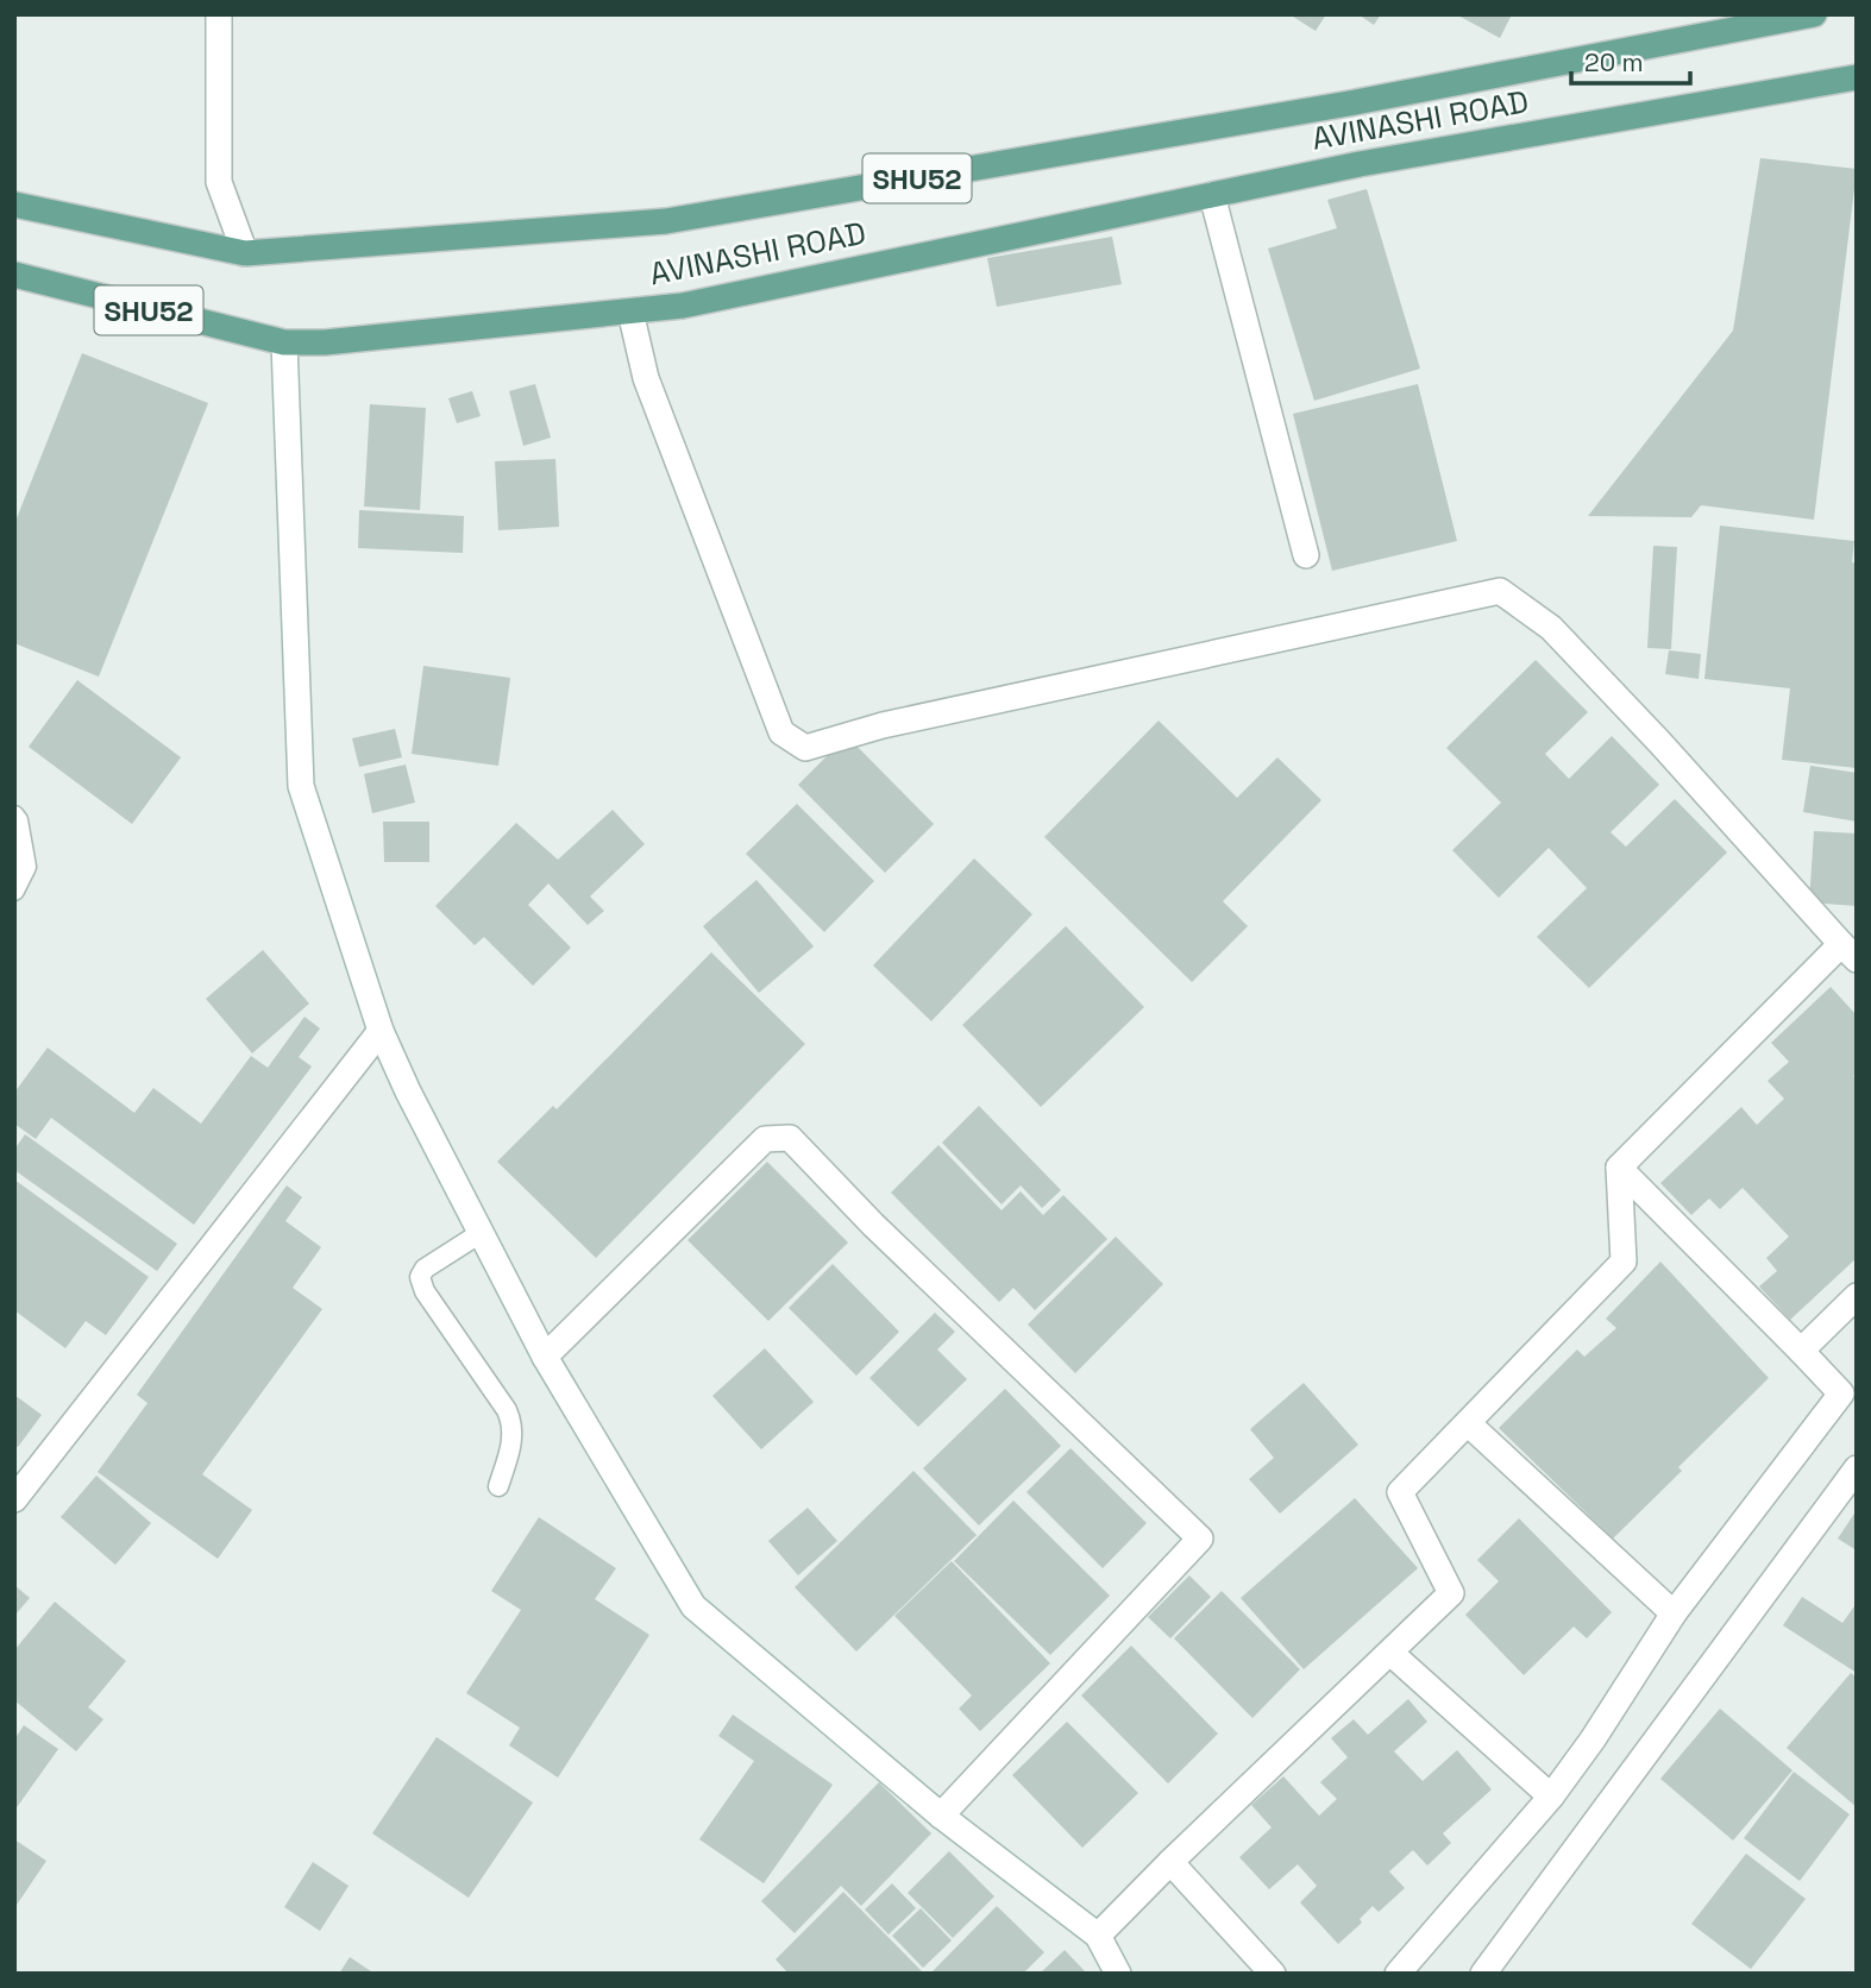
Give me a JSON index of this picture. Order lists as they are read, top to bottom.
{
  "streets": {
    "main road": ["AVINASHI ROAD", "SHU52"]
  },
  "scale_bar": "20 m"
}
